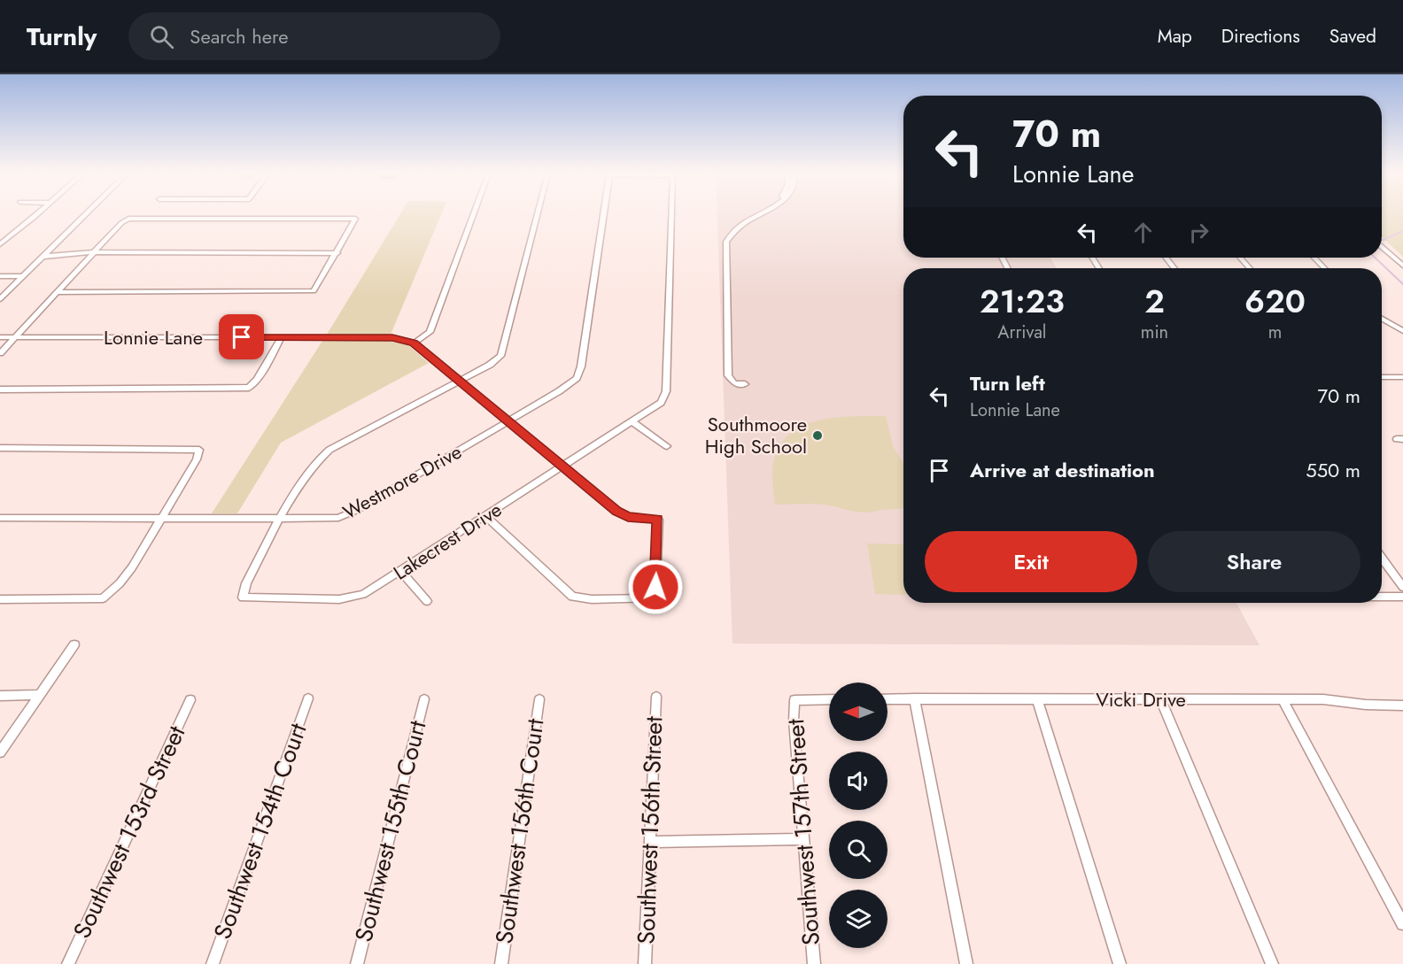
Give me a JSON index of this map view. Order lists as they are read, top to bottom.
{
  "streets": {
    "street": [
      "Lonnie Lane",
      "Westmore Drive",
      "Lakecrest Drive",
      "Vicki Drive",
      "Southwest 156th Street",
      "Southwest 154th Court",
      "Southwest 155th Court",
      "Southwest 156th Court",
      "Southwest 153rd Street",
      "Southwest 157th Street"
    ]
  },
  "crossings": [
    ["Lonnie Lane", "Westmore Drive"],
    ["Lonnie Lane", "Lakecrest Drive"],
    ["Westmore Drive", "Lakecrest Drive"]
  ],
  "places": ["Southmoore High School"],
  "north": "left",
  "page": {
    "header": "Turnly",
    "search": "Search here",
    "nav": ["Map", "Directions", "Saved"],
    "turn": ["70 m", "Lonnie Lane"],
    "eta": [
      "21:23",
      "Arrival",
      "2",
      "min",
      "620",
      "m"
    ],
    "list": [
      {
        "name": "Turn left",
        "note": "Lonnie Lane",
        "value": "70 m"
      },
      {
        "name": "Arrive at destination",
        "value": "550 m"
      }
    ],
    "buttons": ["Exit", "Share"]
  }
}
